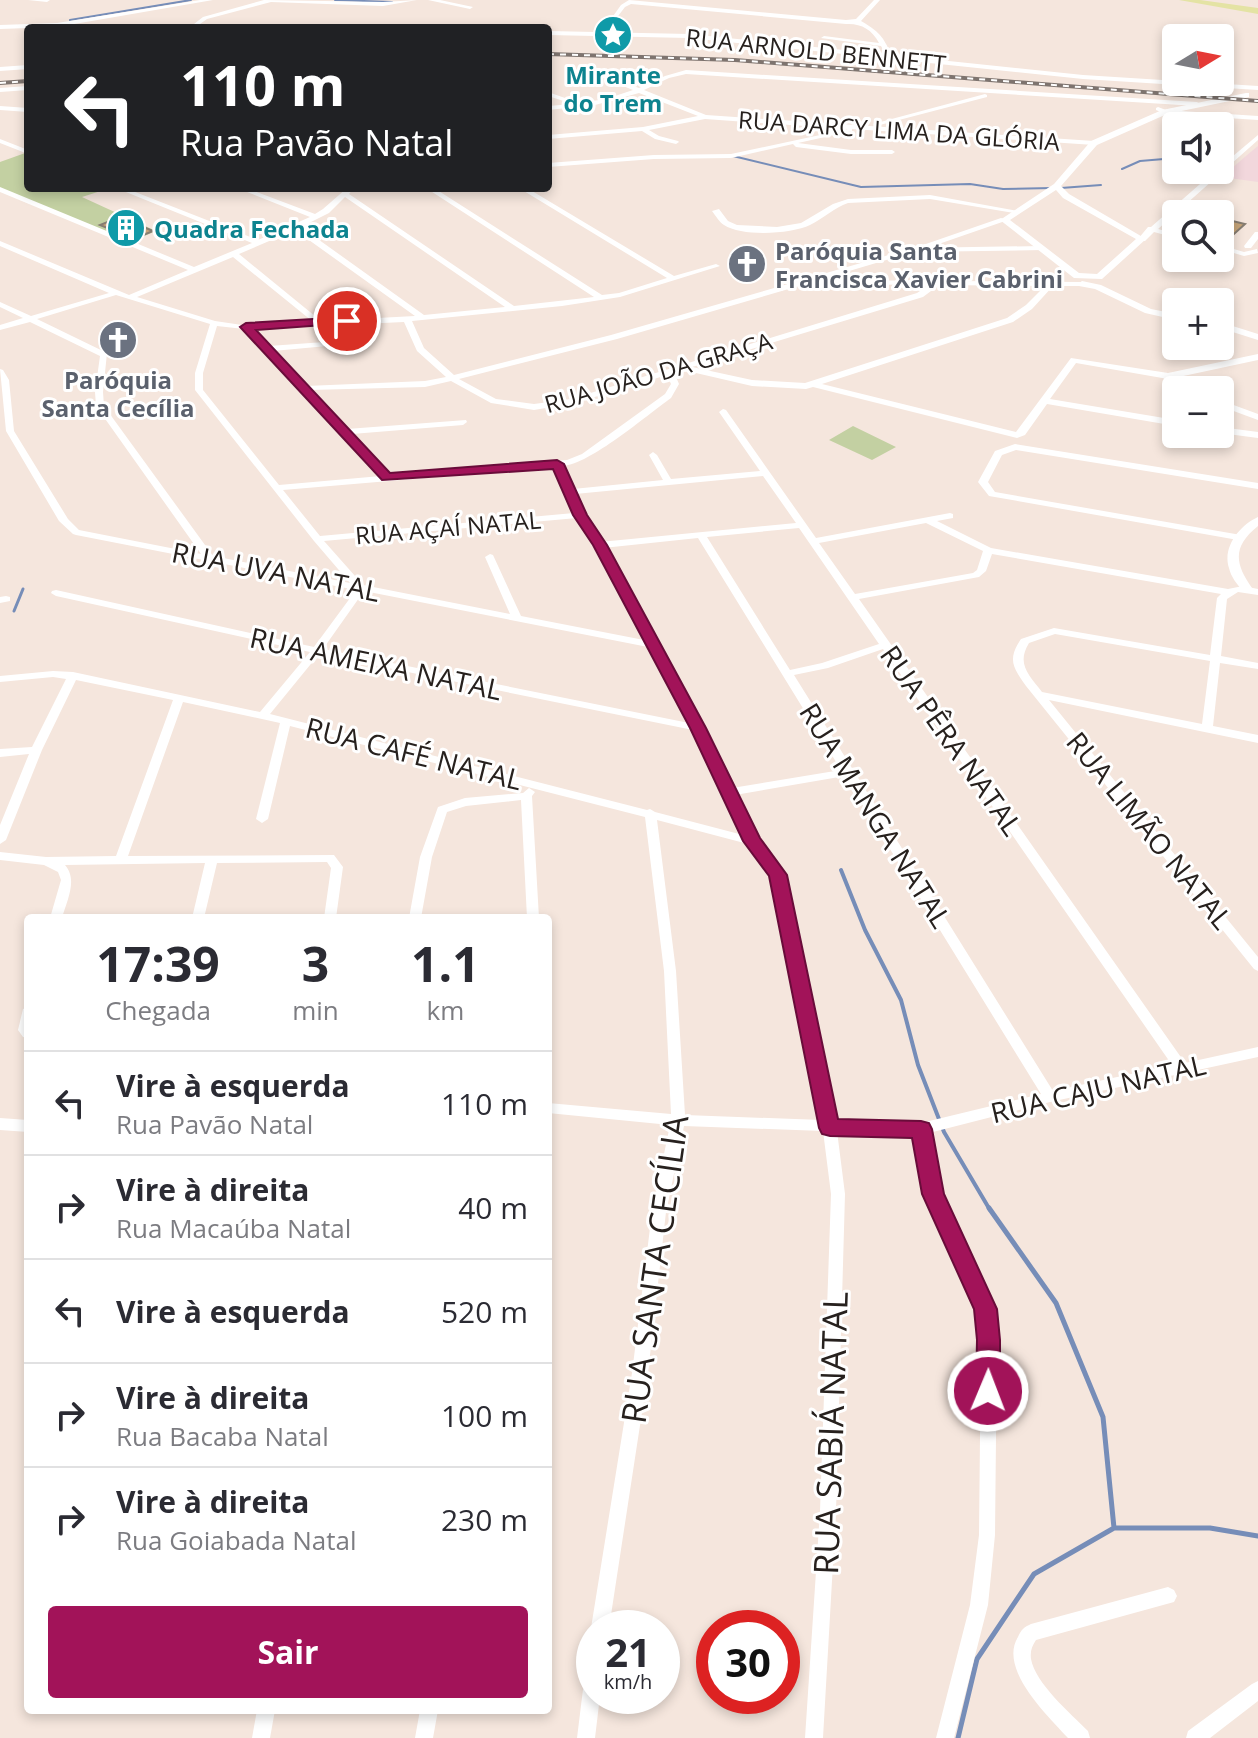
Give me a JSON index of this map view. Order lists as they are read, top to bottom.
{
  "streets": {
    "street": [
      "RUA ARNOLD BENNETT",
      "RUA DARCY LIMA DA GLÓRIA",
      "RUA JOÃO DA GRAÇA",
      "RUA AÇAÍ NATAL",
      "RUA UVA NATAL",
      "RUA AMEIXA NATAL",
      "RUA PÊRA NATAL",
      "RUA CAFÉ NATAL",
      "RUA MANGA NATAL",
      "RUA LIMÃO NATAL",
      "RUA CAJU NATAL",
      "RUA SANTA CECÍLIA",
      "RUA SABIÁ NATAL"
    ]
  },
  "crossings": [
    ["RUA AÇAÍ NATAL", "RUA SABIÁ NATAL"],
    ["RUA UVA NATAL", "RUA SABIÁ NATAL"],
    ["RUA AMEIXA NATAL", "RUA SABIÁ NATAL"],
    ["RUA PÊRA NATAL", "RUA CAJU NATAL"],
    ["RUA CAFÉ NATAL", "RUA SANTA CECÍLIA"],
    ["RUA CAFÉ NATAL", "RUA SABIÁ NATAL"],
    ["RUA MANGA NATAL", "RUA CAJU NATAL"],
    ["RUA CAJU NATAL", "RUA SANTA CECÍLIA"],
    ["RUA CAJU NATAL", "RUA SABIÁ NATAL"]
  ],
  "places": {
    "place": ["Mirante do Trem"],
    "building": ["Quadra Fechada"],
    "church": ["Paróquia Santa Francisca Xavier Cabrini", "Paróquia Santa Cecília"]
  },
  "north": "right",
  "page": {
    "map_buttons": ["+", "−"],
    "turn": ["110 m", "Rua Pavão Natal"],
    "eta": [
      "17:39",
      "Chegada",
      "3",
      "min",
      "1.1",
      "km"
    ],
    "list": [
      {
        "name": "Vire à esquerda",
        "note": "Rua Pavão Natal",
        "value": "110 m"
      },
      {
        "name": "Vire à direita",
        "note": "Rua Macaúba Natal",
        "value": "40 m"
      },
      {
        "name": "Vire à esquerda",
        "value": "520 m"
      },
      {
        "name": "Vire à direita",
        "note": "Rua Bacaba Natal",
        "value": "100 m"
      },
      {
        "name": "Vire à direita",
        "note": "Rua Goiabada Natal",
        "value": "230 m"
      }
    ],
    "buttons": "Sair",
    "speed": "21 km/h",
    "limit": "30"
  }
}
